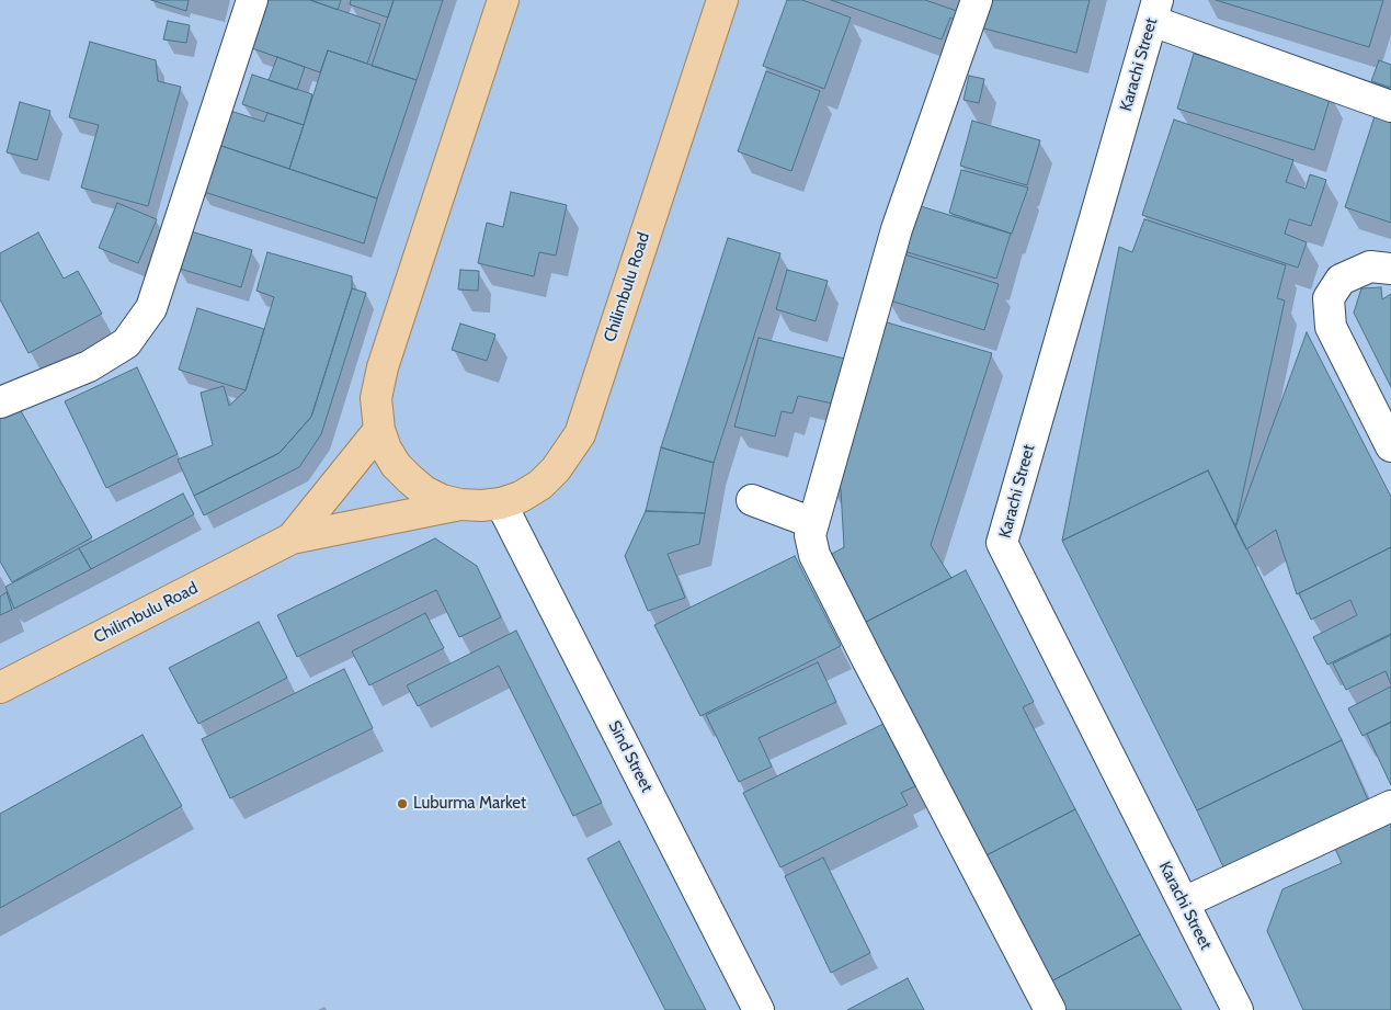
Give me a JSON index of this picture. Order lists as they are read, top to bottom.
{
  "streets": {
    "main road": ["Chilimbulu Road"],
    "street": ["Karachi Street", "Sind Street"]
  },
  "crossings": [
    ["Chilimbulu Road", "Sind Street"]
  ],
  "places": ["Luburma Market"]
}
